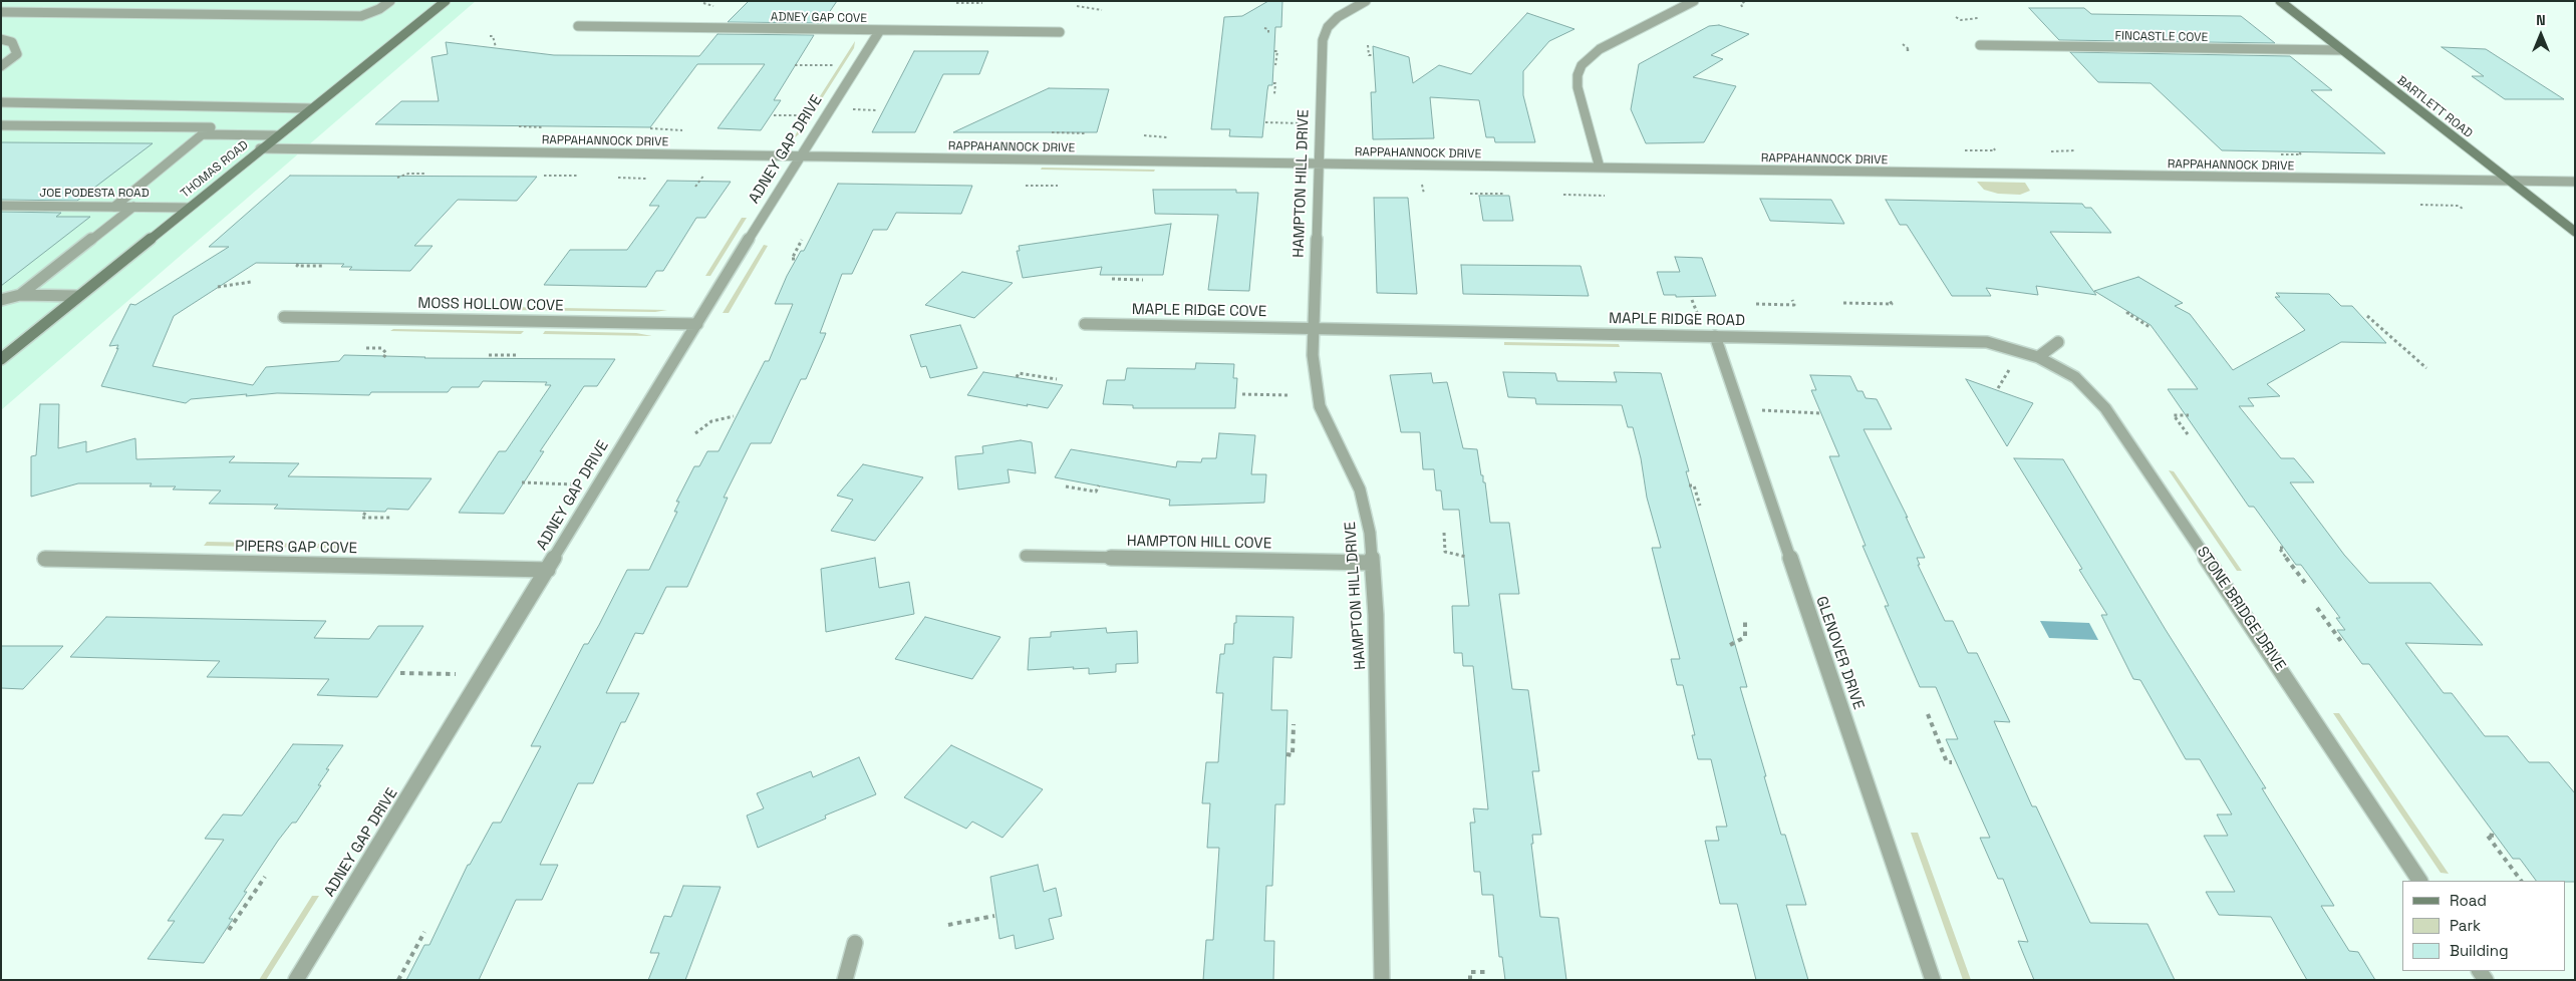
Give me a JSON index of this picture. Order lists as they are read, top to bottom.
{
  "streets": {
    "street": [
      "ADNEY GAP COVE",
      "FINCASTLE COVE",
      "BARTLETT ROAD",
      "RAPPAHANNOCK DRIVE",
      "ADNEY GAP DRIVE",
      "THOMAS ROAD",
      "HAMPTON HILL DRIVE",
      "JOE PODESTA ROAD",
      "MOSS HOLLOW COVE",
      "MAPLE RIDGE COVE",
      "MAPLE RIDGE ROAD",
      "HAMPTON HILL COVE",
      "PIPERS GAP COVE",
      "STONE BRIDGE DRIVE",
      "GLENOVER DRIVE"
    ]
  },
  "crossings": [
    ["ADNEY GAP COVE", "ADNEY GAP DRIVE"],
    ["FINCASTLE COVE", "BARTLETT ROAD"],
    ["BARTLETT ROAD", "RAPPAHANNOCK DRIVE"],
    ["RAPPAHANNOCK DRIVE", "ADNEY GAP DRIVE"],
    ["RAPPAHANNOCK DRIVE", "THOMAS ROAD"],
    ["RAPPAHANNOCK DRIVE", "HAMPTON HILL DRIVE"],
    ["ADNEY GAP DRIVE", "MOSS HOLLOW COVE"],
    ["ADNEY GAP DRIVE", "PIPERS GAP COVE"],
    ["THOMAS ROAD", "JOE PODESTA ROAD"],
    ["HAMPTON HILL DRIVE", "MAPLE RIDGE COVE"],
    ["HAMPTON HILL DRIVE", "MAPLE RIDGE ROAD"],
    ["HAMPTON HILL DRIVE", "HAMPTON HILL COVE"],
    ["MAPLE RIDGE COVE", "MAPLE RIDGE ROAD"],
    ["MAPLE RIDGE ROAD", "STONE BRIDGE DRIVE"],
    ["MAPLE RIDGE ROAD", "GLENOVER DRIVE"]
  ],
  "legend": ["Road", "Park", "Building"],
  "north": "top"
}
